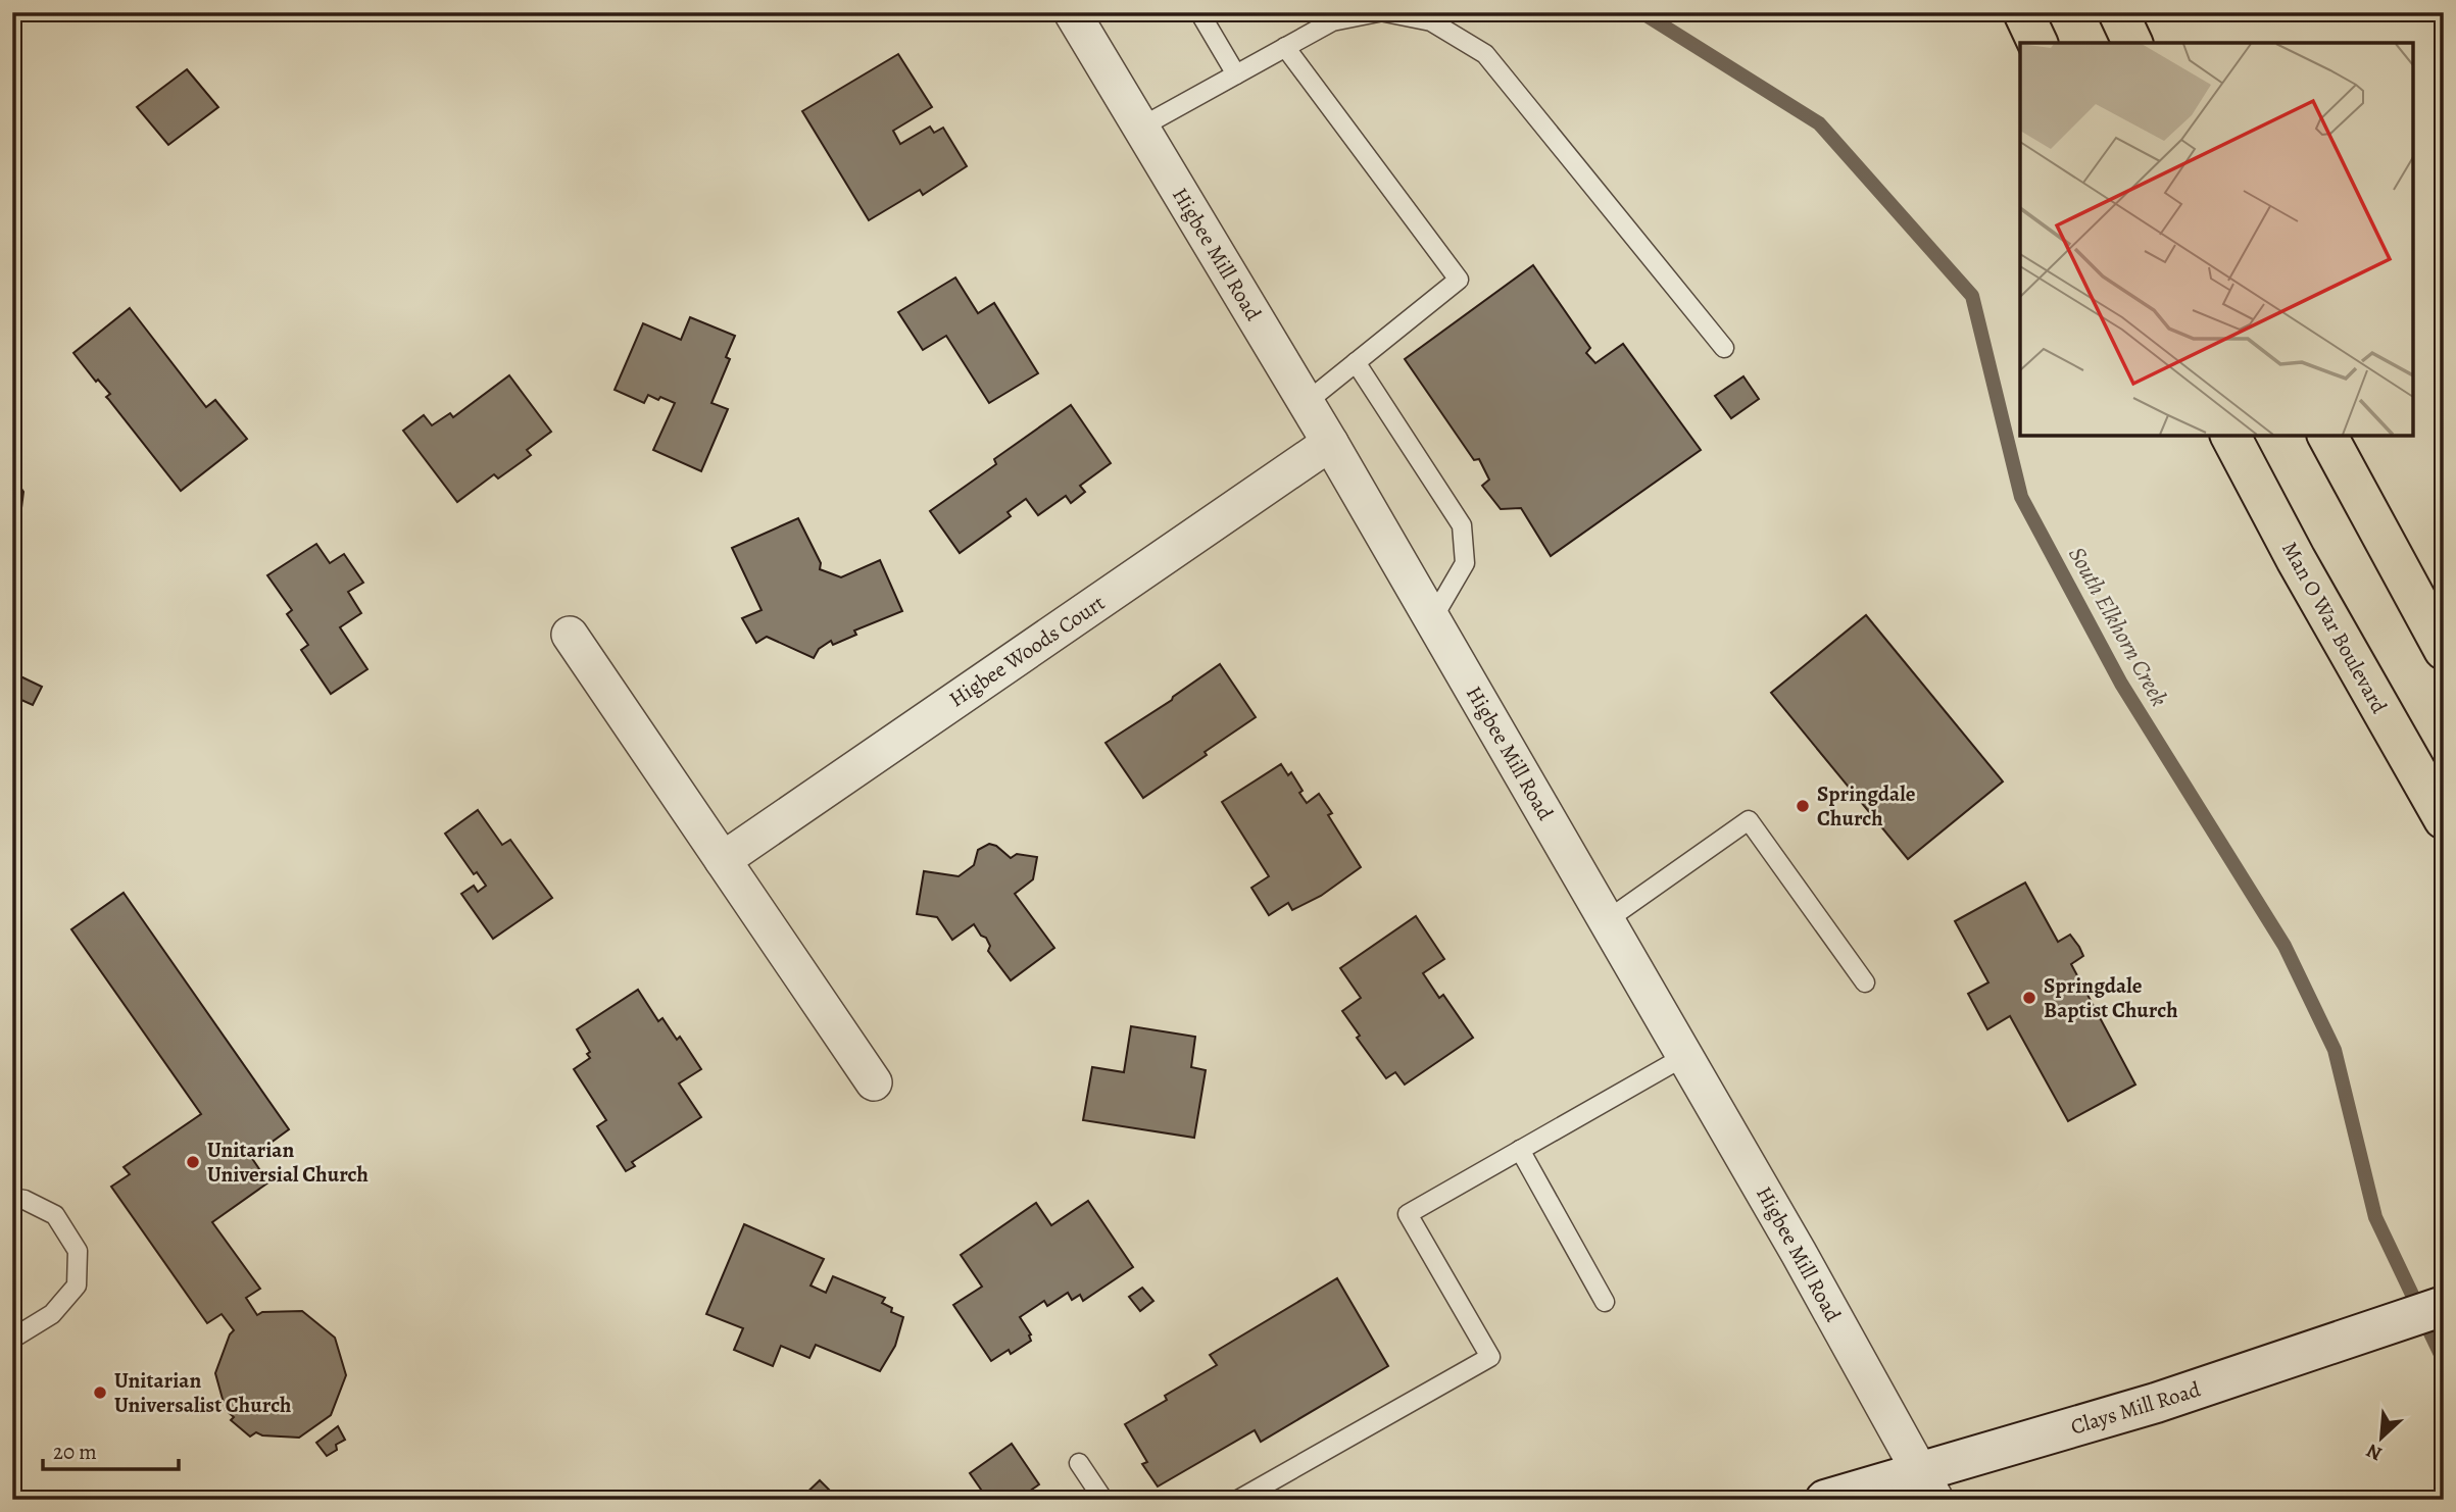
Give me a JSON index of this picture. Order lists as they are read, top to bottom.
{
  "streets": {
    "main road": ["Man O War Boulevard", "Clays Mill Road"],
    "street": ["Higbee Mill Road", "Higbee Woods Court"]
  },
  "crossings": [
    ["Higbee Mill Road", "Higbee Woods Court"],
    ["Higbee Mill Road", "Clays Mill Road"]
  ],
  "water": ["South Elkhorn Creek"],
  "places": [
    "Springdale Church",
    "Springdale Baptist Church",
    "Unitarian Universial Church",
    "Unitarian Universalist Church"
  ],
  "scale_bar": "20 m",
  "north": "bottom left"
}
